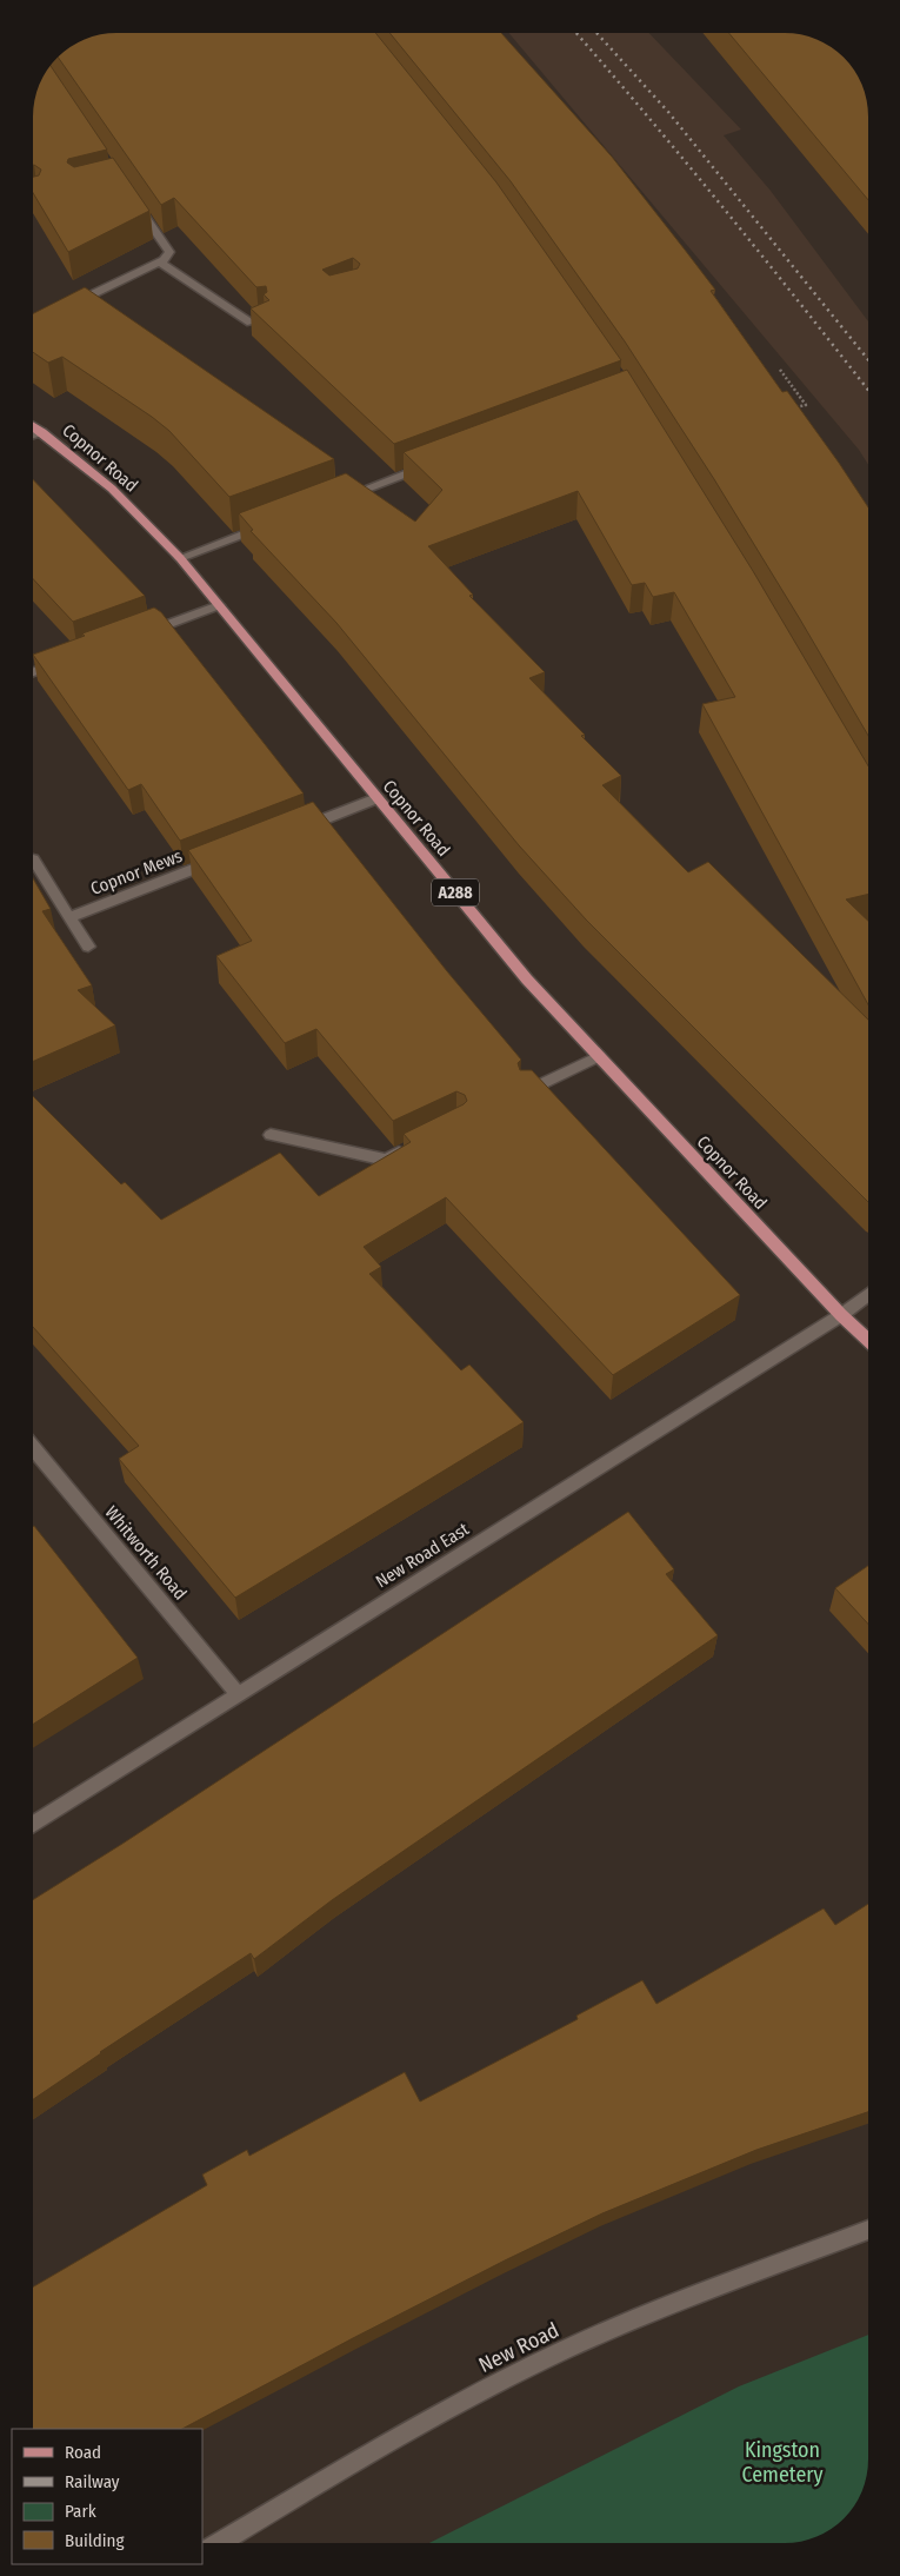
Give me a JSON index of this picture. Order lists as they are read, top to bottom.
{
  "streets": {
    "main road": ["Copnor Road", "A288"],
    "street": [
      "Copnor Mews",
      "Whitworth Road",
      "New Road East",
      "New Road"
    ]
  },
  "crossings": [
    ["Copnor Road", "New Road East"],
    ["Whitworth Road", "New Road East"]
  ],
  "parks": ["Kingston Cemetery"],
  "legend": [
    "Road",
    "Railway",
    "Park",
    "Building"
  ]
}
